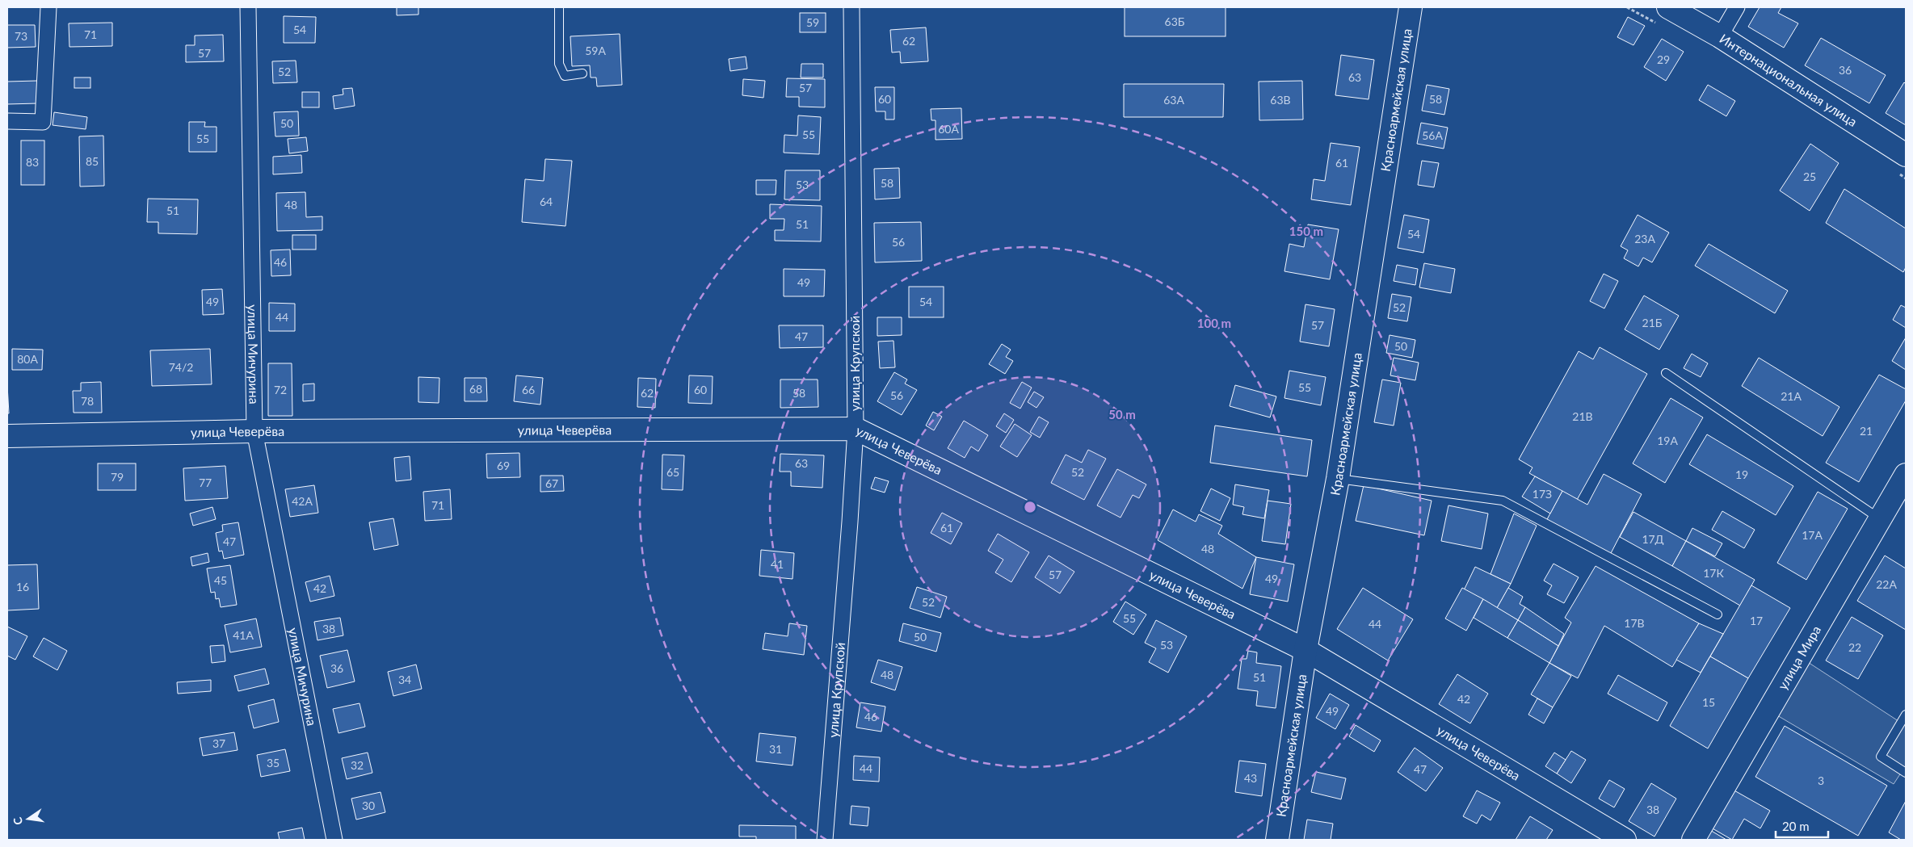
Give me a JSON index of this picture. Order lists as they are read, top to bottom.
{
  "streets": {
    "street": [
      "Интернациональная улица",
      "Красноармейская улица",
      "улица Мичурина",
      "улица Крупской",
      "улица Чеверёва",
      "улица Мира"
    ]
  },
  "crossings": [
    ["Красноармейская улица", "улица Чеверёва"],
    ["улица Мичурина", "улица Чеверёва"],
    ["улица Крупской", "улица Чеверёва"]
  ],
  "house_numbers": [
    "63Б",
    "59",
    "54",
    "71",
    "73",
    "62",
    "59А",
    "57",
    "29",
    "36",
    "52",
    "63",
    "57",
    "60",
    "58",
    "63А",
    "63В",
    "50",
    "60А",
    "55",
    "56А",
    "55",
    "85",
    "83",
    "61",
    "25",
    "58",
    "53",
    "64",
    "48",
    "51",
    "51",
    "54",
    "23А",
    "56",
    "46",
    "49",
    "49",
    "54",
    "52",
    "44",
    "21Б",
    "57",
    "47",
    "50",
    "80А",
    "74/2",
    "55",
    "68",
    "72",
    "66",
    "60",
    "62",
    "58",
    "56",
    "21А",
    "78",
    "21В",
    "21",
    "19А",
    "63",
    "69",
    "65",
    "52",
    "19",
    "79",
    "77",
    "67",
    "17З",
    "42А",
    "71",
    "61",
    "17А",
    "17Д",
    "47",
    "48",
    "41",
    "17К",
    "57",
    "49",
    "45",
    "22А",
    "16",
    "42",
    "52",
    "55",
    "17",
    "17В",
    "44",
    "38",
    "41А",
    "50",
    "53",
    "22",
    "36",
    "48",
    "51",
    "34",
    "42",
    "15",
    "49",
    "46",
    "37",
    "31",
    "35",
    "32",
    "44",
    "47",
    "43",
    "3",
    "30",
    "38"
  ],
  "scale_bar": "20 m",
  "north": "left",
  "rings": ["150 m", "100 m", "50 m"]
}
